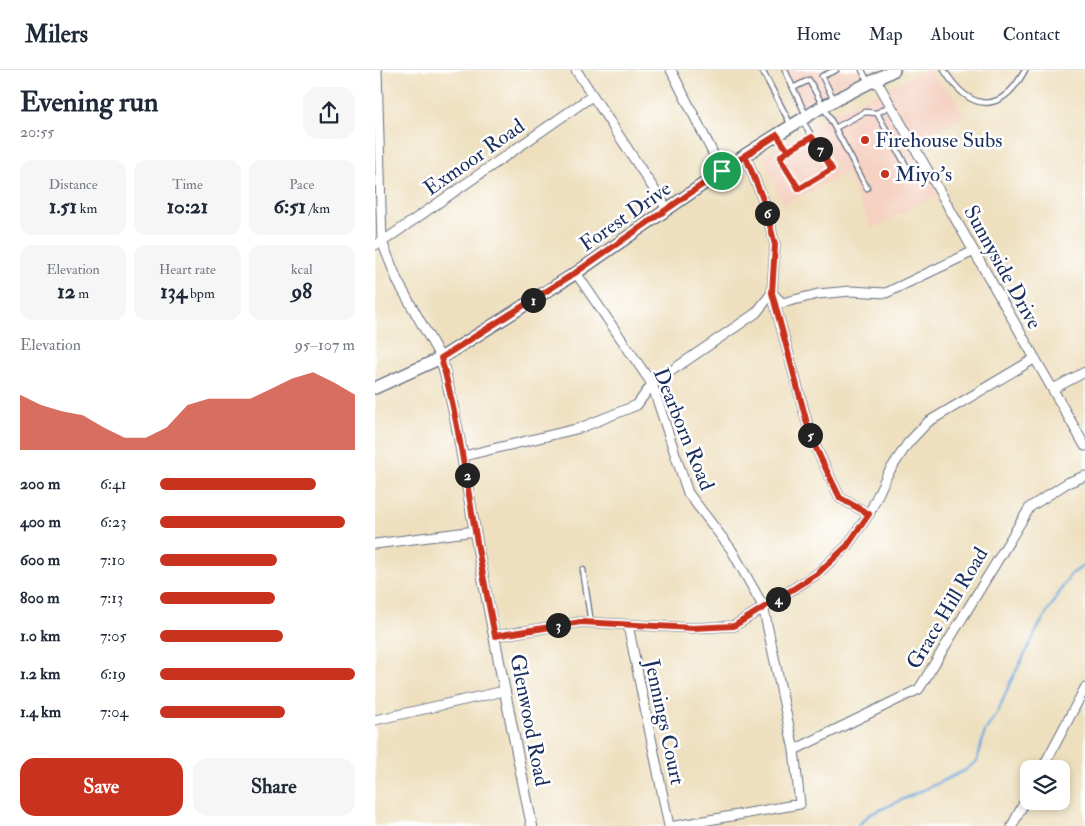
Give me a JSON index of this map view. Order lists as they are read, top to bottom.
{
  "streets": {
    "main road": ["Forest Drive"],
    "street": [
      "Exmoor Road",
      "Sunnyside Drive",
      "Dearborn Road",
      "Grace Hill Road",
      "Glenwood Road",
      "Jennings Court"
    ]
  },
  "crossings": [
    ["Exmoor Road", "Glenwood Road"],
    ["Forest Drive", "Sunnyside Drive"],
    ["Forest Drive", "Dearborn Road"],
    ["Forest Drive", "Glenwood Road"],
    ["Dearborn Road", "Grace Hill Road"]
  ],
  "places": ["Firehouse Subs", "Miyo's"],
  "page": {
    "header": "Milers",
    "nav": [
      "Home",
      "Map",
      "About",
      "Contact"
    ],
    "heading": ["Evening run", "20:55"],
    "pins": [
      "7",
      "6",
      "1",
      "5",
      "2",
      "4",
      "3"
    ],
    "stats": [
      ["Distance", "1.51 km"],
      ["Time", "10:21"],
      ["Pace", "6:51 /km"],
      ["Elevation", "12 m"],
      ["Heart rate", "134 bpm"],
      ["kcal", "98"]
    ],
    "chart": ["Elevation", "95–107 m"],
    "list": [
      {
        "name": "200 m",
        "note": "6:41"
      },
      {
        "name": "400 m",
        "note": "6:23"
      },
      {
        "name": "600 m",
        "note": "7:10"
      },
      {
        "name": "800 m",
        "note": "7:13"
      },
      {
        "name": "1.0 km",
        "note": "7:05"
      },
      {
        "name": "1.2 km",
        "note": "6:19"
      },
      {
        "name": "1.4 km",
        "note": "7:04"
      }
    ],
    "buttons": ["Save", "Share"]
  }
}
